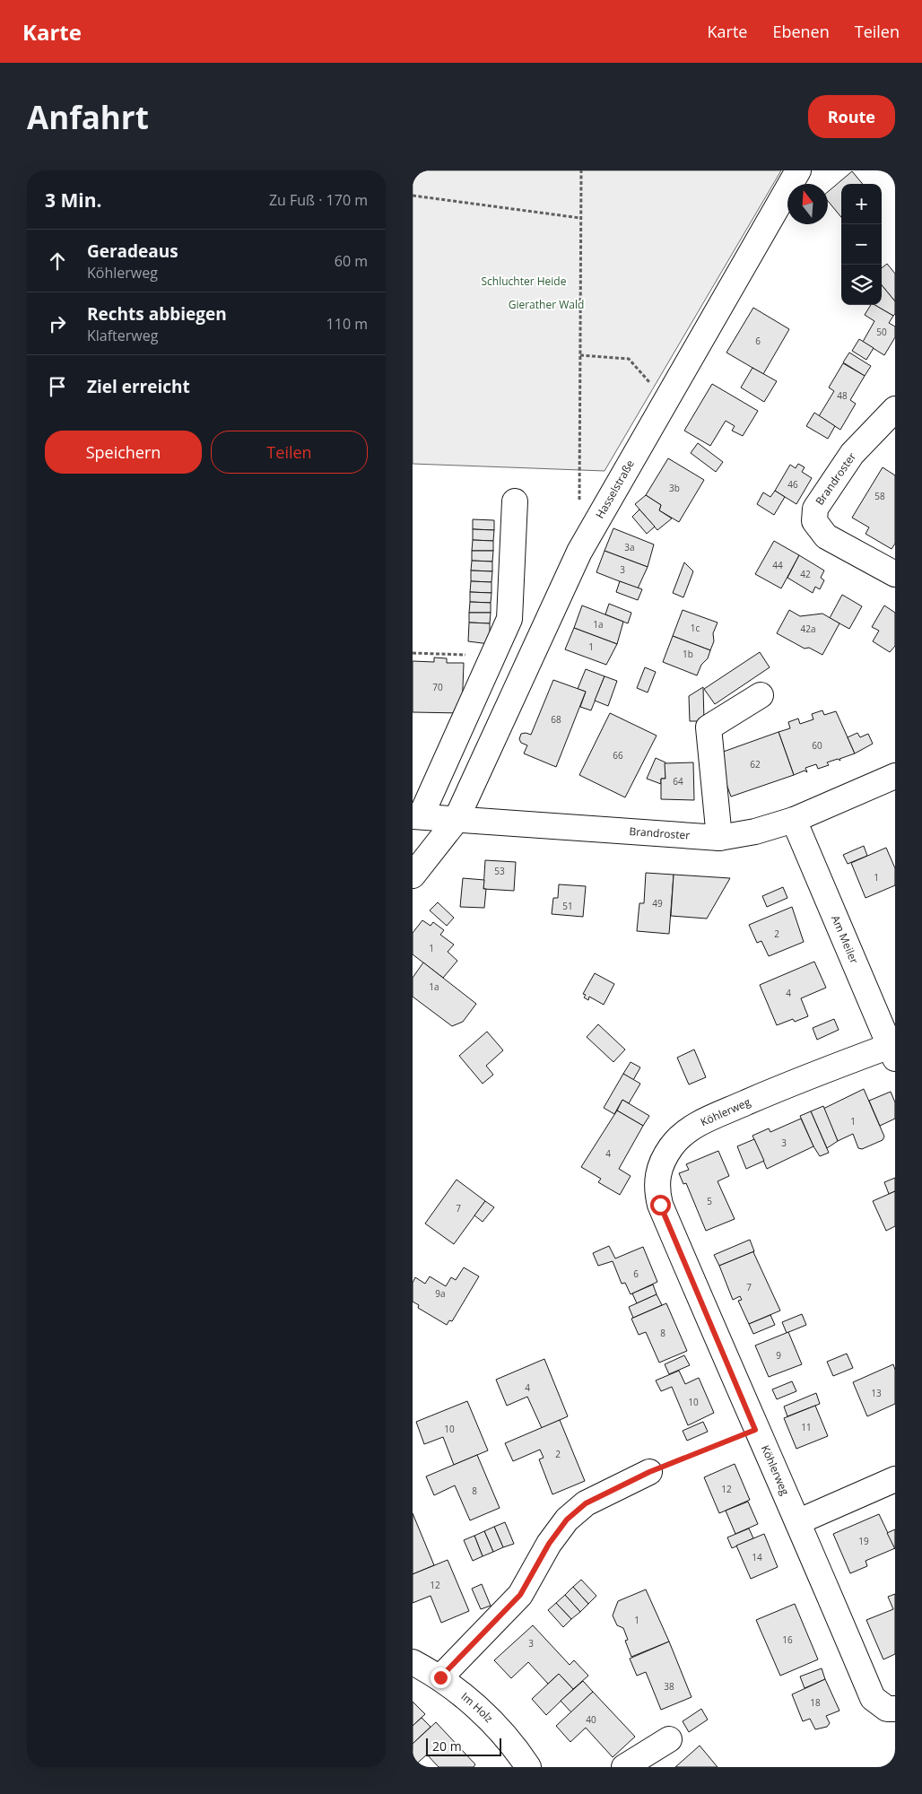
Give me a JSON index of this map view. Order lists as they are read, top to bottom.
{
  "streets": {
    "street": [
      "Brandroster",
      "Hasselstraße",
      "Am Meiler",
      "Köhlerweg",
      "Im Holz"
    ]
  },
  "crossings": [
    ["Brandroster", "Hasselstraße"],
    ["Brandroster", "Am Meiler"],
    ["Am Meiler", "Köhlerweg"]
  ],
  "parks": ["Schluchter Heide", "Gierather Wald"],
  "house_numbers": [
    "50",
    "6",
    "48",
    "46",
    "3b",
    "58",
    "3a",
    "44",
    "3",
    "42",
    "1a",
    "1c",
    "42a",
    "1",
    "1b",
    "70",
    "68",
    "60",
    "66",
    "62",
    "64",
    "53",
    "1",
    "49",
    "51",
    "2",
    "1",
    "1a",
    "4",
    "1",
    "3",
    "4",
    "5",
    "7",
    "6",
    "7",
    "9a",
    "8",
    "9",
    "4",
    "13",
    "10",
    "11",
    "10",
    "2",
    "12",
    "8",
    "19",
    "14",
    "12",
    "1",
    "16",
    "3",
    "38",
    "18",
    "40"
  ],
  "scale_bar": "20 m",
  "north": "top",
  "page": {
    "header": "Karte",
    "nav": ["Karte", "Ebenen", "Teilen"],
    "buttons": [
      "Route",
      ["Speichern", "Teilen"]
    ],
    "title": "Anfahrt",
    "heading": ["3 Min.", "Zu Fuß · 170 m"],
    "map_buttons": ["+", "−"],
    "list": [
      ["Geradeaus", "Köhlerweg", "60 m"],
      ["Rechts abbiegen", "Klafterweg", "110 m"],
      "Ziel erreicht"
    ],
    "scale": "20 m"
  }
}
